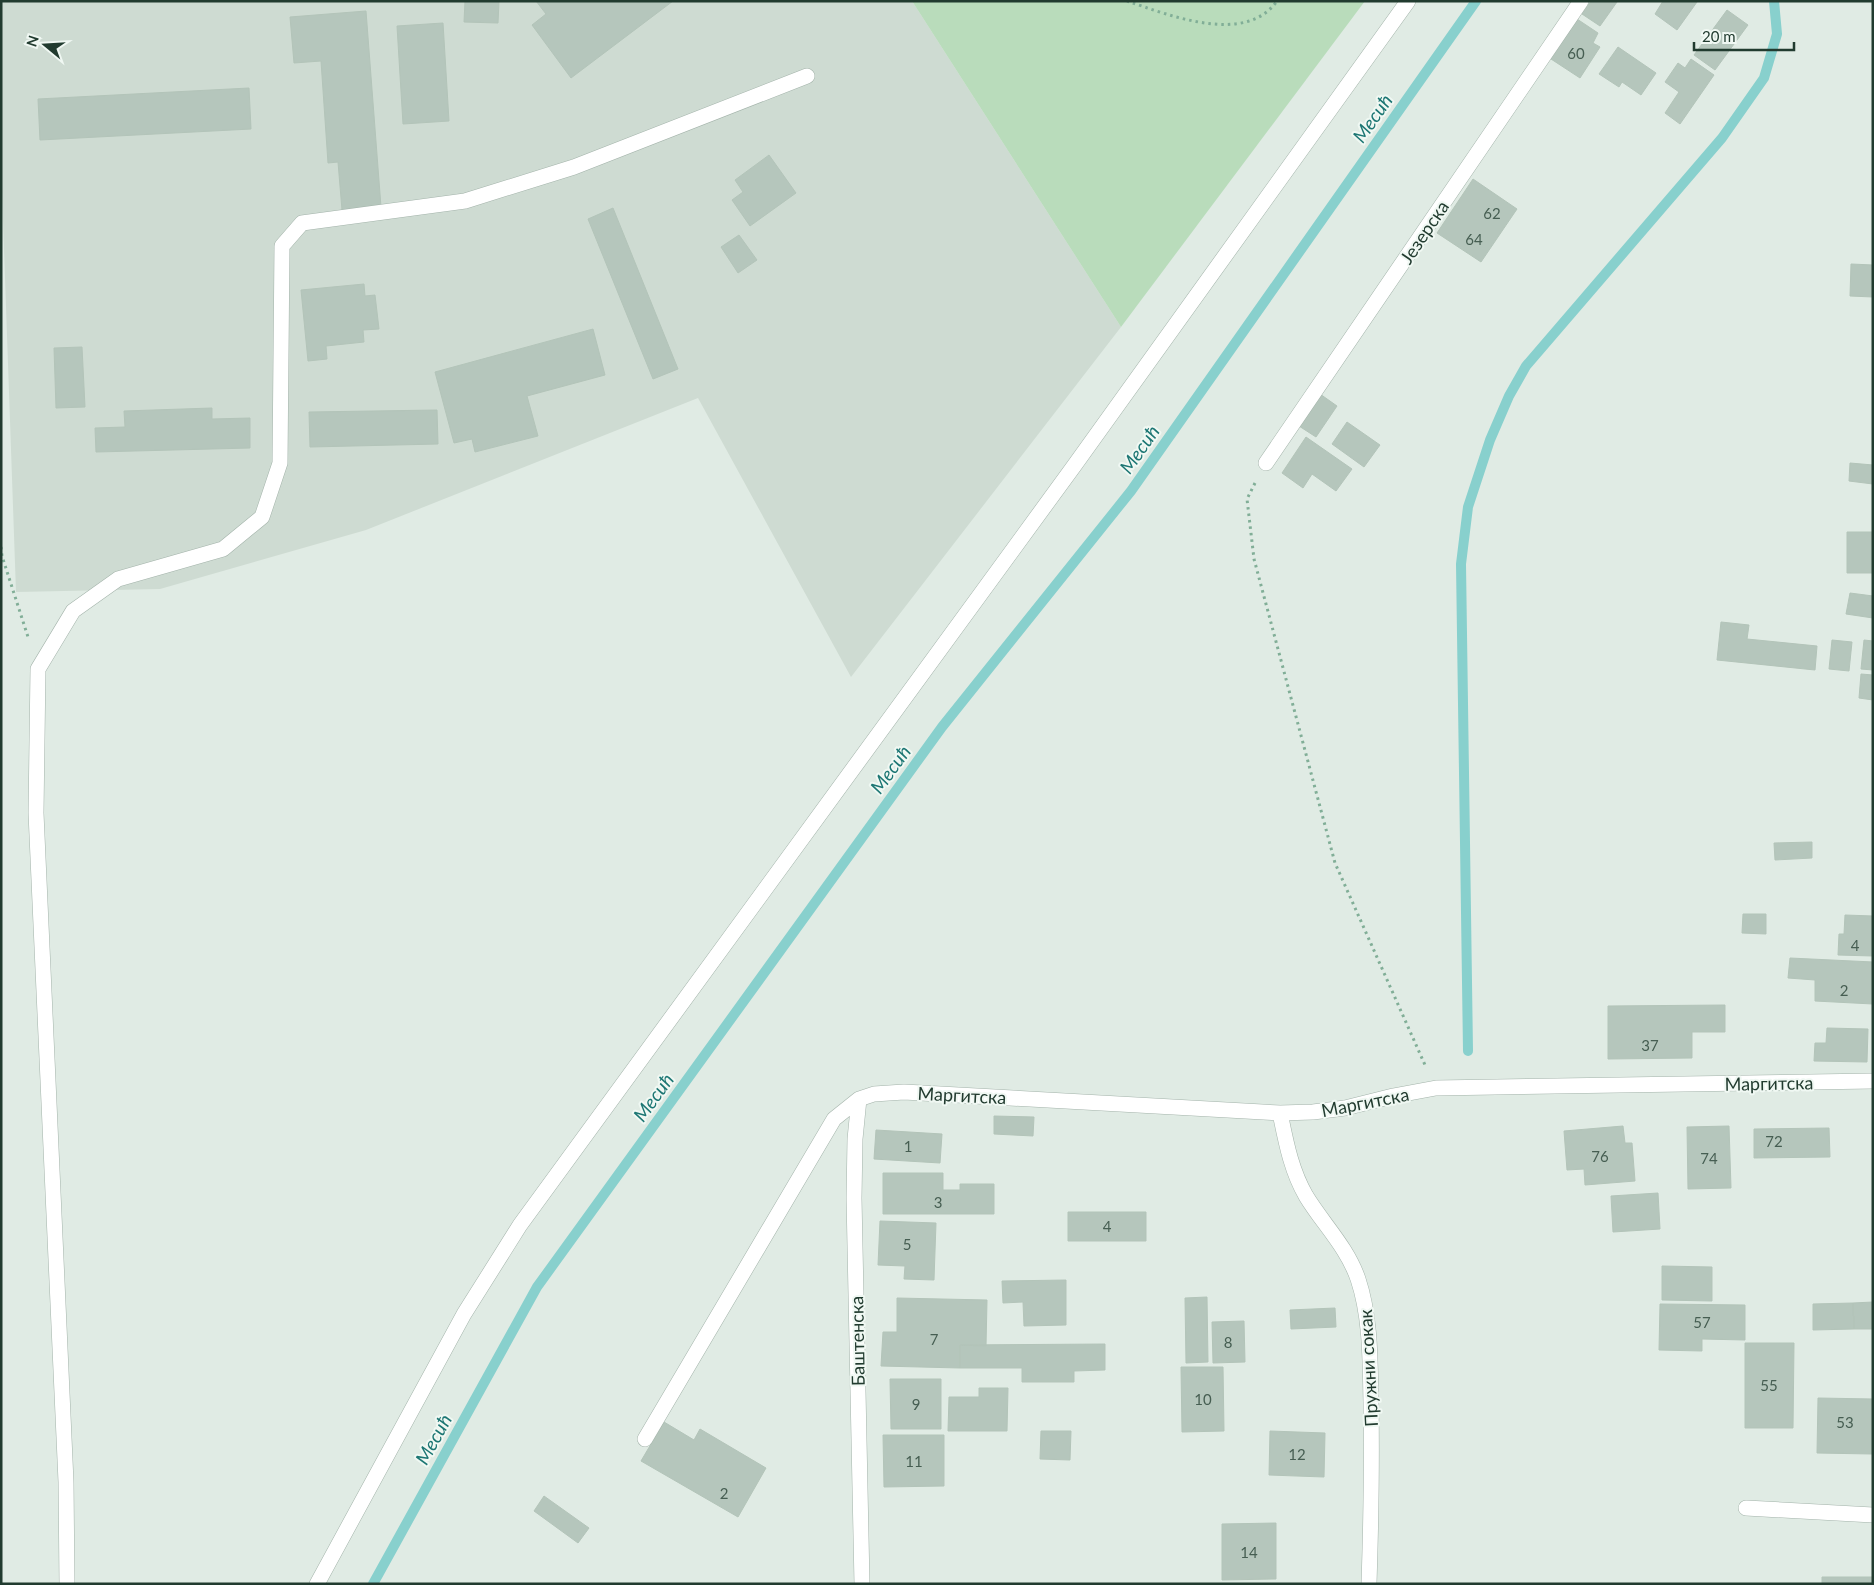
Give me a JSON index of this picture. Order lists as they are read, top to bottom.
{
  "streets": {
    "street": [
      "Језерска",
      "Маргитска",
      "Баштенска",
      "Пружни сокак"
    ]
  },
  "crossings": [
    ["Маргитска", "Баштенска"],
    ["Маргитска", "Пружни сокак"]
  ],
  "water": ["Месић"],
  "house_numbers": [
    "60",
    "62",
    "64",
    "4",
    "2",
    "37",
    "72",
    "1",
    "76",
    "74",
    "3",
    "4",
    "5",
    "57",
    "7",
    "8",
    "55",
    "10",
    "9",
    "53",
    "12",
    "11",
    "2",
    "14"
  ],
  "scale_bar": "20 m",
  "north": "left"
}
